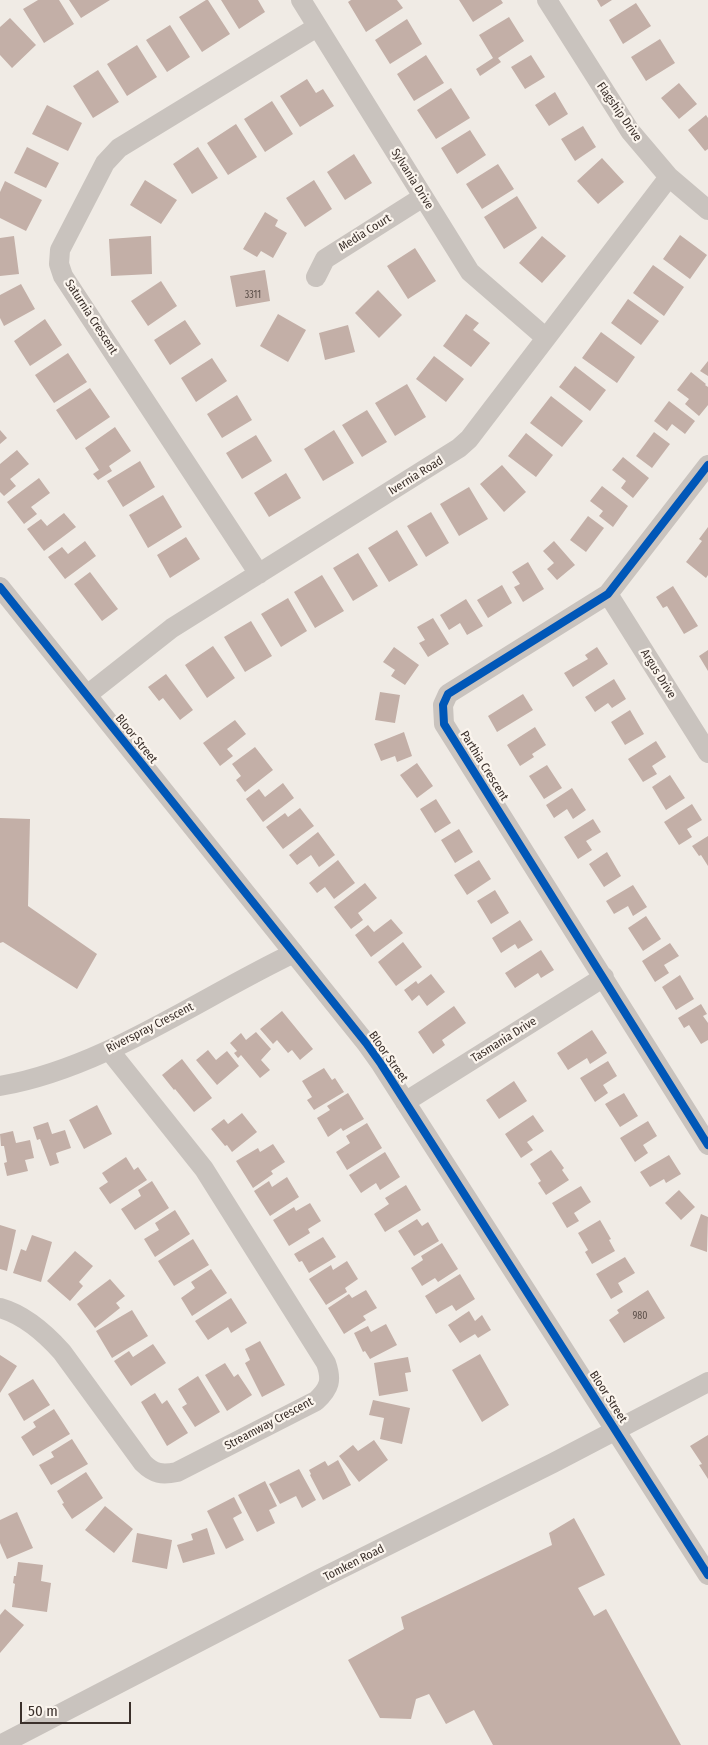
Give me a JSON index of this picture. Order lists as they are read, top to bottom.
{
  "streets": {
    "street": [
      "Flagship Drive",
      "Sylvania Drive",
      "Media Court",
      "Saturnia Crescent",
      "Ivernia Road",
      "Argus Drive",
      "Bloor Street",
      "Parthia Crescent",
      "Riverspray Crescent",
      "Tasmania Drive",
      "Streamway Crescent",
      "Tomken Road"
    ]
  },
  "crossings": [
    ["Flagship Drive", "Ivernia Road"],
    ["Sylvania Drive", "Media Court"],
    ["Sylvania Drive", "Saturnia Crescent"],
    ["Sylvania Drive", "Ivernia Road"],
    ["Saturnia Crescent", "Ivernia Road"],
    ["Ivernia Road", "Bloor Street"],
    ["Argus Drive", "Parthia Crescent"],
    ["Bloor Street", "Riverspray Crescent"],
    ["Bloor Street", "Tasmania Drive"],
    ["Bloor Street", "Tomken Road"],
    ["Parthia Crescent", "Tasmania Drive"],
    ["Riverspray Crescent", "Streamway Crescent"]
  ],
  "house_numbers": ["3311", "980"],
  "scale_bar": "50 m"
}
